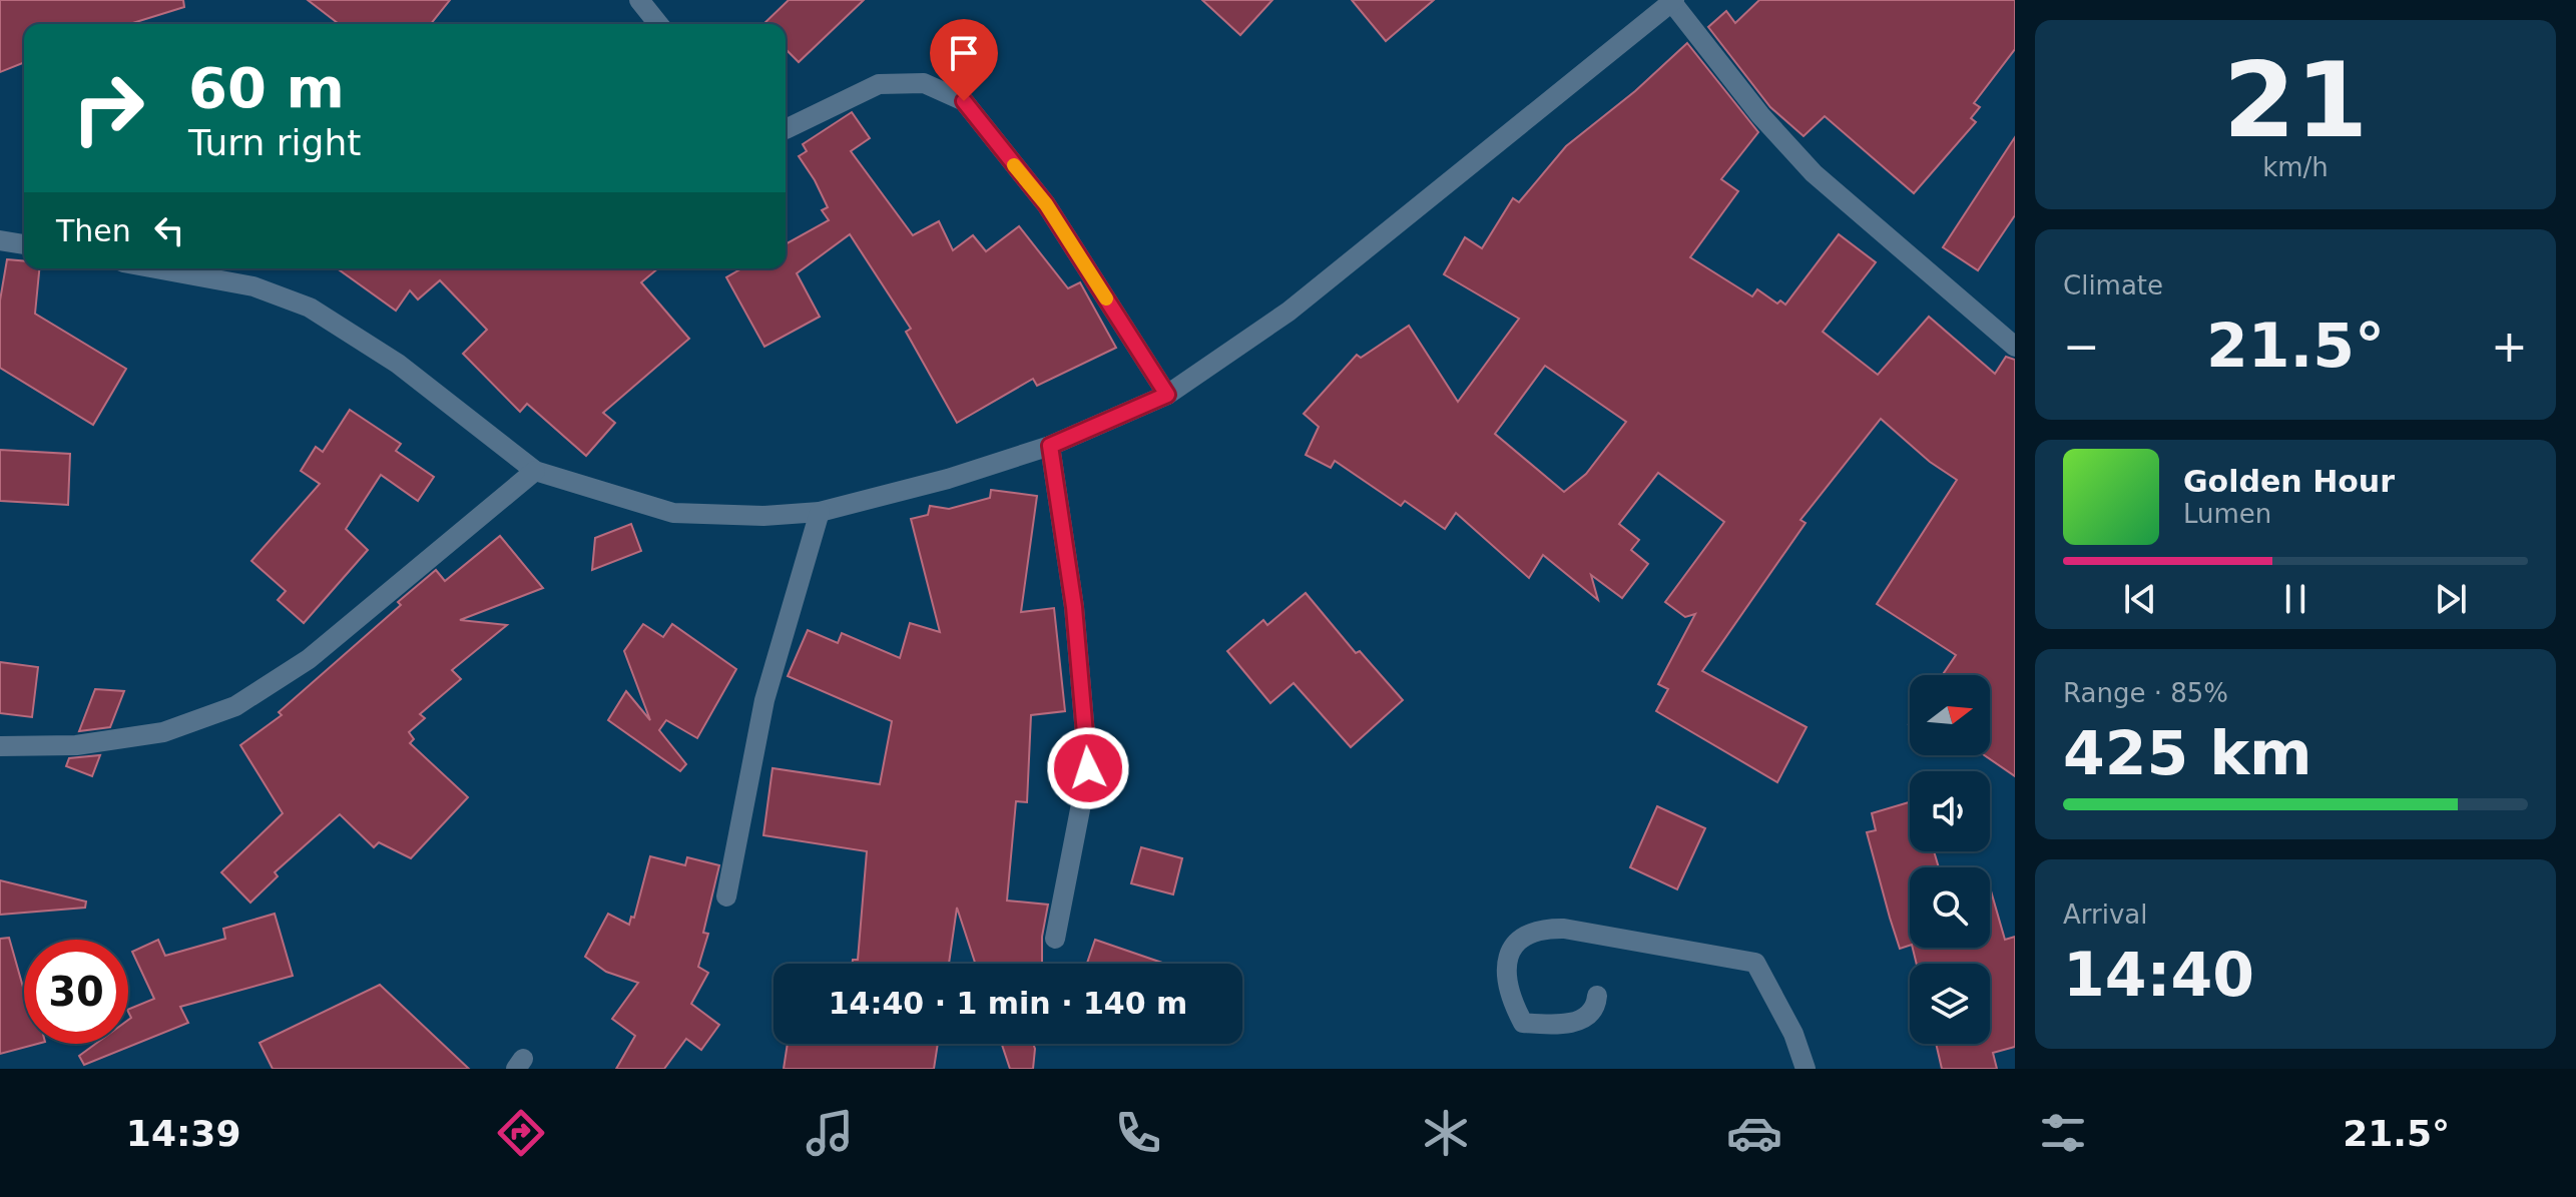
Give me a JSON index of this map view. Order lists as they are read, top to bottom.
{
  "north": "right",
  "page": {
    "tile": [
      ["21", "km/h"],
      "Climate",
      ["Range · 85%", "425 km"],
      ["Arrival", "14:40"]
    ],
    "turn": ["60 m", "Turn right"],
    "then": "Then",
    "heat": ["−", "21.5°", "+"],
    "song": ["Golden Hour", "Lumen"],
    "limit": "30",
    "trip": "14:40 · 1 min · 140 m",
    "tabs": ["14:39", "21.5°"]
  }
}
